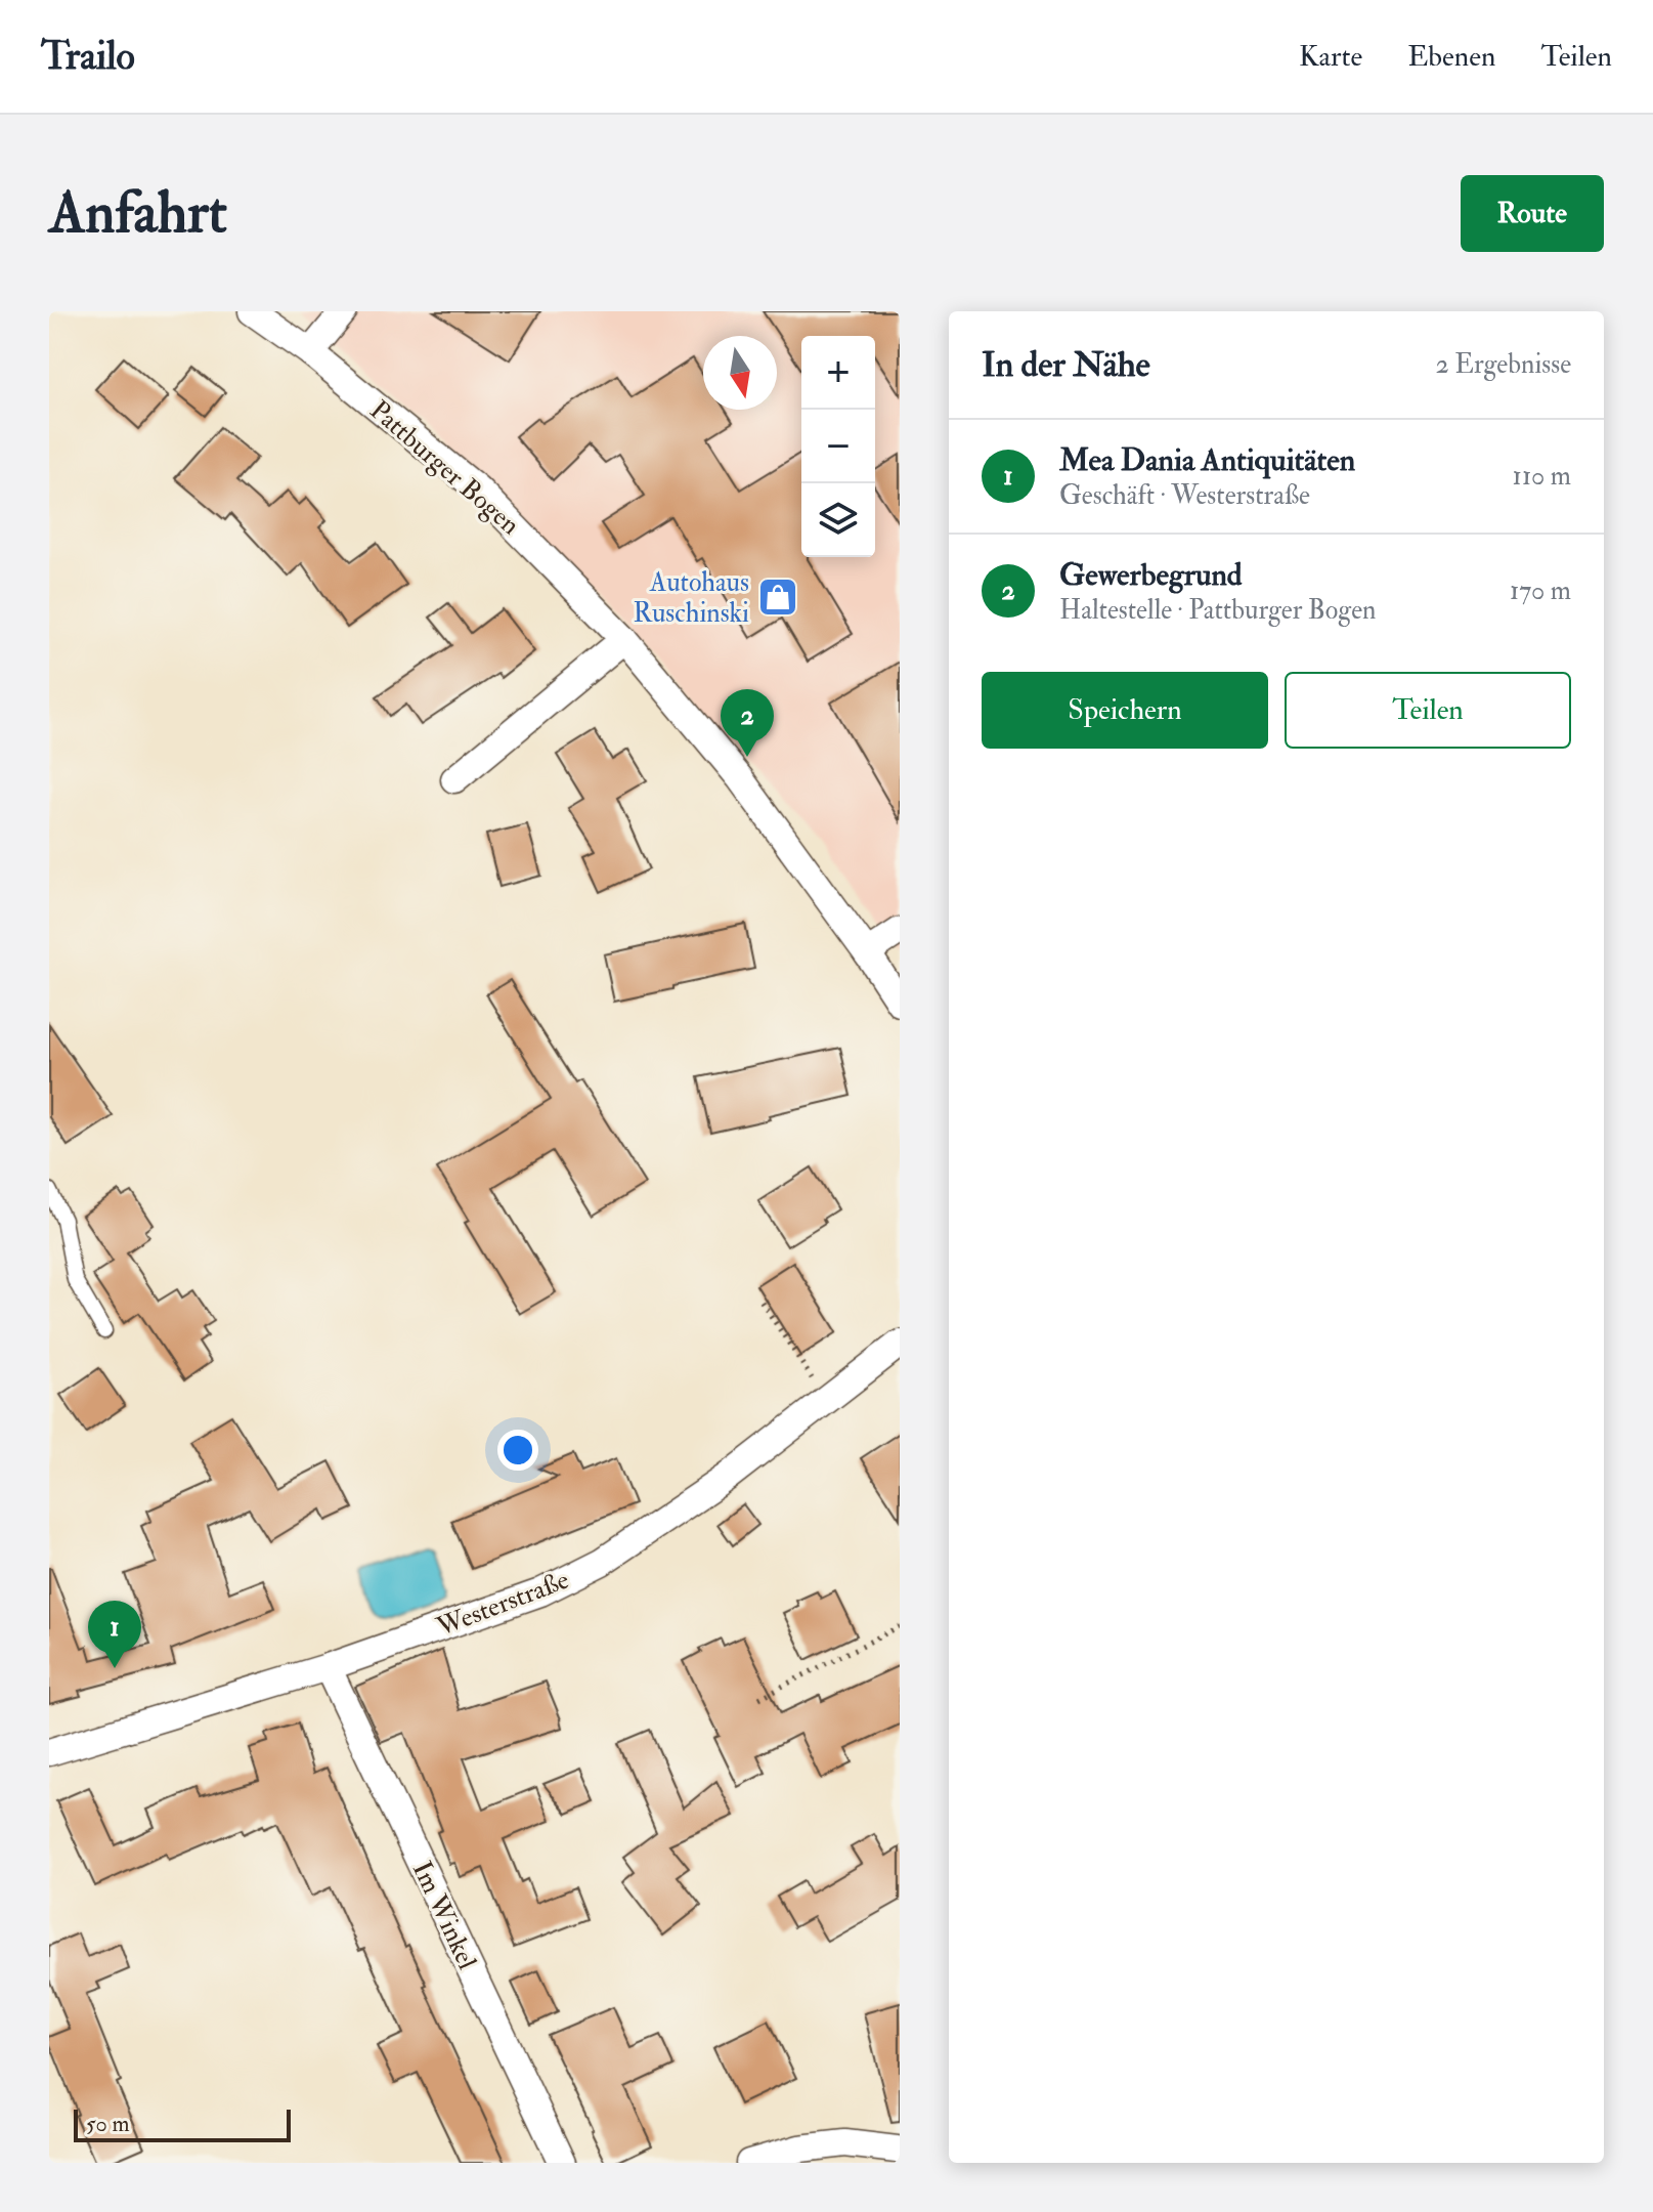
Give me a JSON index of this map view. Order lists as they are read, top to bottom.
{
  "streets": {
    "street": ["Pattburger Bogen", "Westerstraße", "Im Winkel"]
  },
  "crossings": [
    ["Westerstraße", "Im Winkel"]
  ],
  "places": {
    "shop": ["Autohaus Ruschinski"]
  },
  "scale_bar": "50 m",
  "north": "bottom",
  "page": {
    "header": "Trailo",
    "nav": ["Karte", "Ebenen", "Teilen"],
    "buttons": [
      "Route",
      ["Speichern", "Teilen"]
    ],
    "title": "Anfahrt",
    "heading": ["In der Nähe", "2 Ergebnisse"],
    "map_buttons": ["+", "−"],
    "list": [
      {
        "mark": "1",
        "name": "Mea Dania Antiquitäten",
        "note": "Geschäft · Westerstraße",
        "value": "110 m"
      },
      {
        "mark": "2",
        "name": "Gewerbegrund",
        "note": "Haltestelle · Pattburger Bogen",
        "value": "170 m"
      }
    ],
    "pins": ["2", "1"],
    "scale": "50 m"
  }
}
